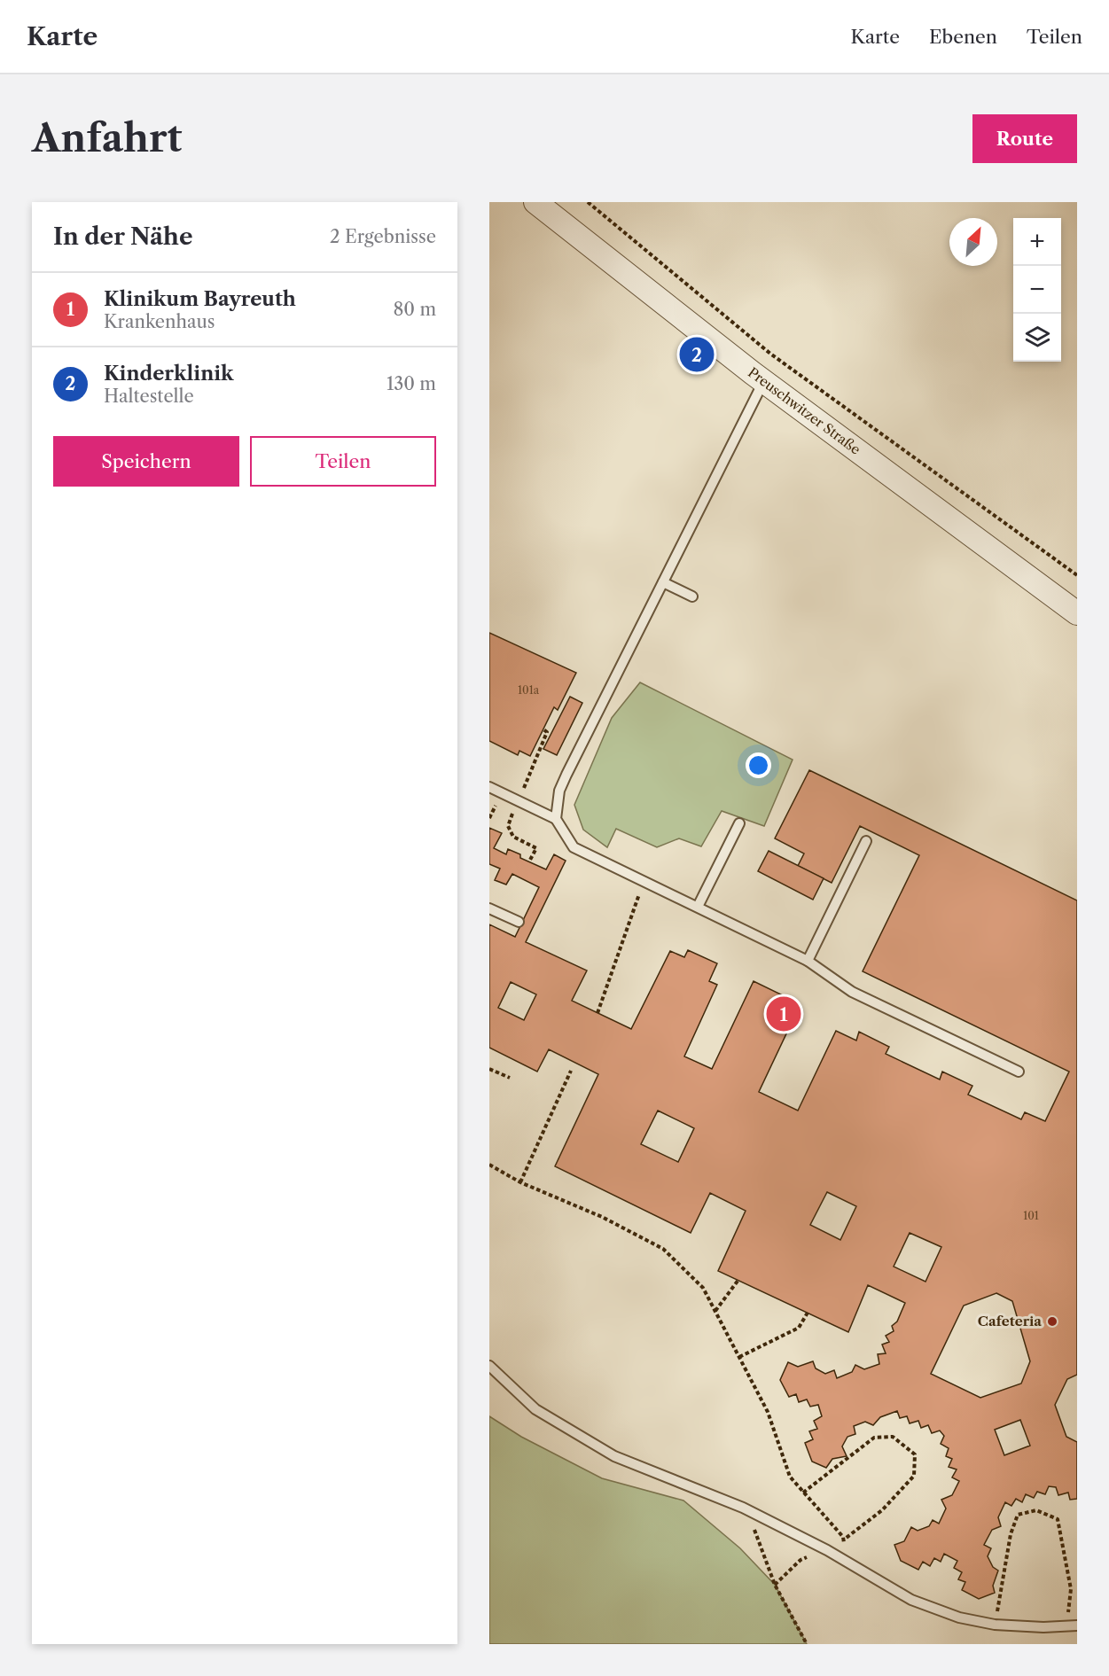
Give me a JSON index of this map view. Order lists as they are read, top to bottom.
{
  "streets": {
    "street": ["Preuschwitzer Straße"]
  },
  "places": ["Cafeteria"],
  "house_numbers": ["101a", "101"],
  "north": "top right",
  "page": {
    "header": "Karte",
    "nav": ["Karte", "Ebenen", "Teilen"],
    "buttons": [
      "Route",
      ["Speichern", "Teilen"]
    ],
    "title": "Anfahrt",
    "heading": ["In der Nähe", "2 Ergebnisse"],
    "map_buttons": ["+", "−"],
    "list": [
      {
        "mark": "1",
        "name": "Klinikum Bayreuth",
        "note": "Krankenhaus",
        "value": "80 m"
      },
      {
        "mark": "2",
        "name": "Kinderklinik",
        "note": "Haltestelle",
        "value": "130 m"
      }
    ],
    "pins": ["2", "1"]
  }
}
